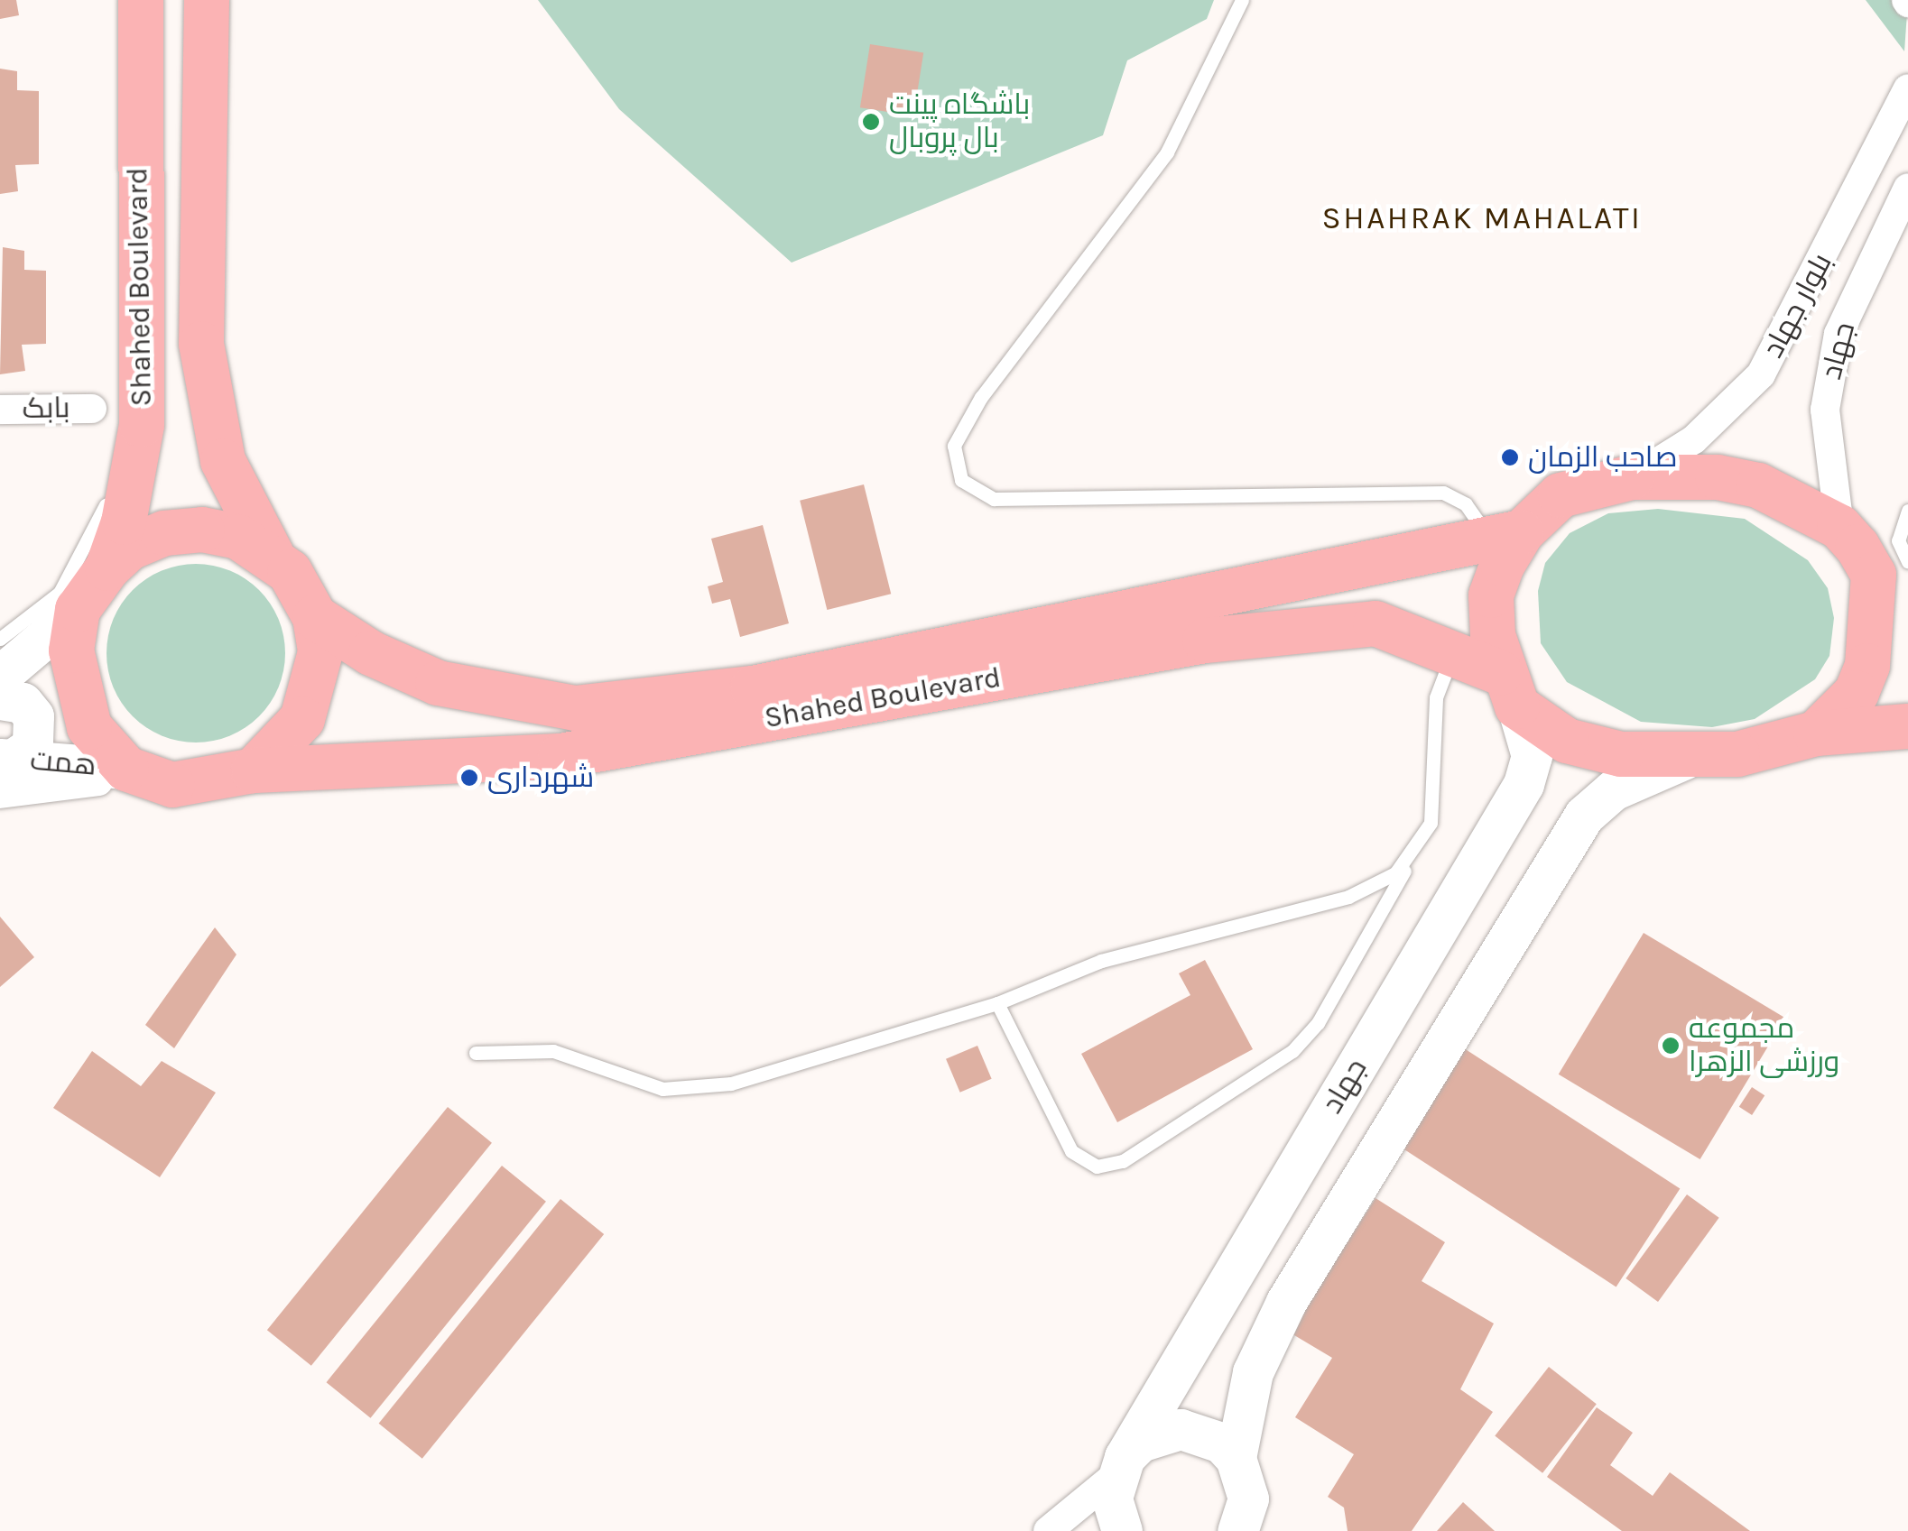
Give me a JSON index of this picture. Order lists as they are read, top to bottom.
{
  "streets": {
    "main road": ["Shahed Boulevard", "جهاد", "همت"],
    "street": ["بلوار جهاد", "بابک"]
  },
  "crossings": [
    ["Shahed Boulevard", "جهاد"],
    ["Shahed Boulevard", "همت"]
  ],
  "districts": ["SHAHRAK MAHALATI"],
  "places": [
    "باشگاه پینت بال پروبال",
    "صاحب الزمان",
    "شهرداری",
    "مجموعه ورزشی الزهرا"
  ]
}
